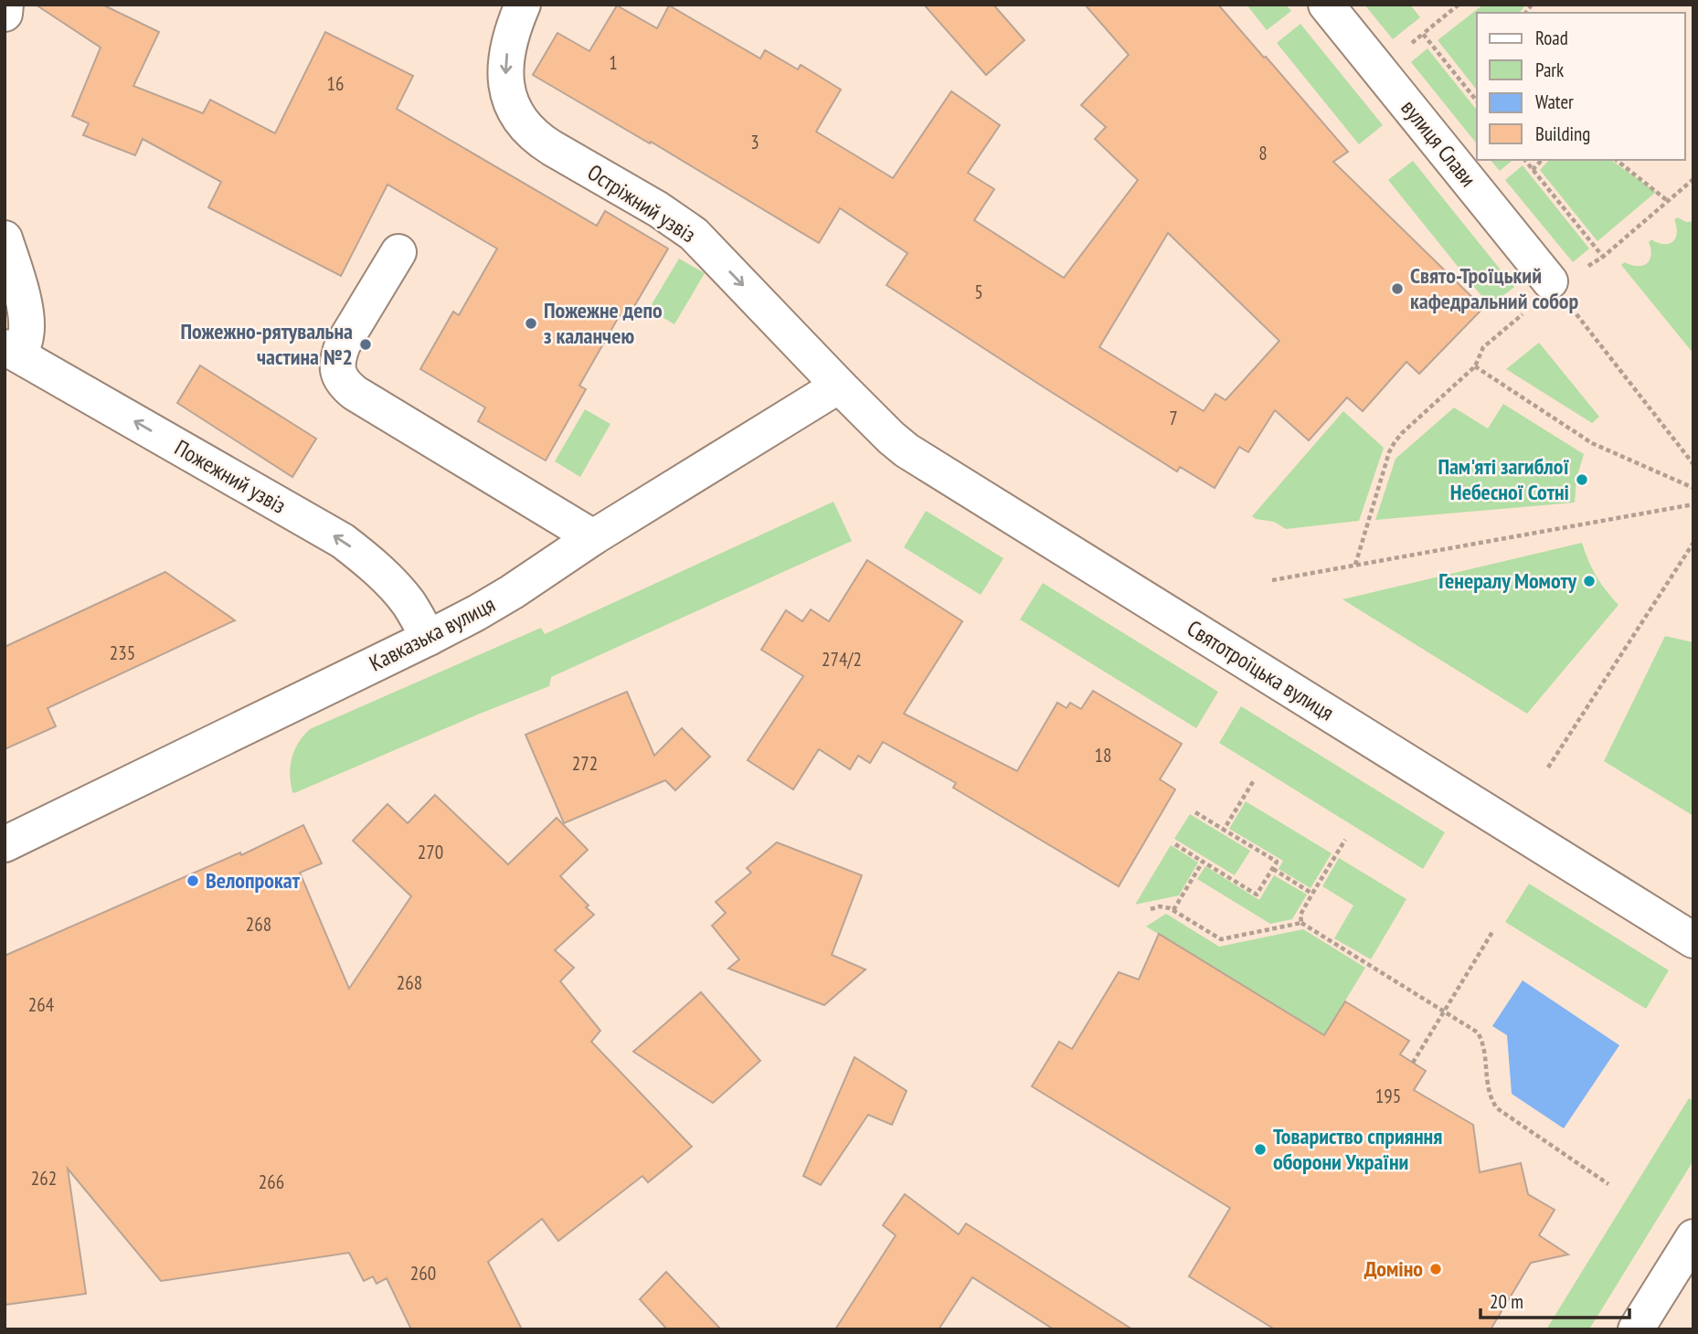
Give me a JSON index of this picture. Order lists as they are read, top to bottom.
{
  "streets": {
    "street": [
      "вулиця Слави",
      "Остріжний узвіз",
      "Пожежний узвіз",
      "Кавказька вулиця",
      "Святотроїцька вулиця"
    ]
  },
  "crossings": [
    ["Остріжний узвіз", "Кавказька вулиця"],
    ["Остріжний узвіз", "Святотроїцька вулиця"],
    ["Пожежний узвіз", "Кавказька вулиця"],
    ["Кавказька вулиця", "Святотроїцька вулиця"]
  ],
  "one_way": ["Остріжний узвіз", "Пожежний узвіз"],
  "places": [
    "Свято-Троїцький кафедральний собор",
    "Пожежне депо з каланчею",
    "Пожежно-рятувальна частина №2",
    "Пам'яті загиблої Небесної Сотні",
    "Генералу Момоту",
    "Велопрокат",
    "Товариство сприяння оборони України",
    "Доміно"
  ],
  "house_numbers": [
    "1",
    "16",
    "3",
    "8",
    "5",
    "7",
    "235",
    "274/2",
    "18",
    "272",
    "270",
    "268",
    "268",
    "264",
    "195",
    "262",
    "266",
    "260"
  ],
  "legend": [
    "Road",
    "Park",
    "Water",
    "Building"
  ],
  "scale_bar": "20 m"
}
